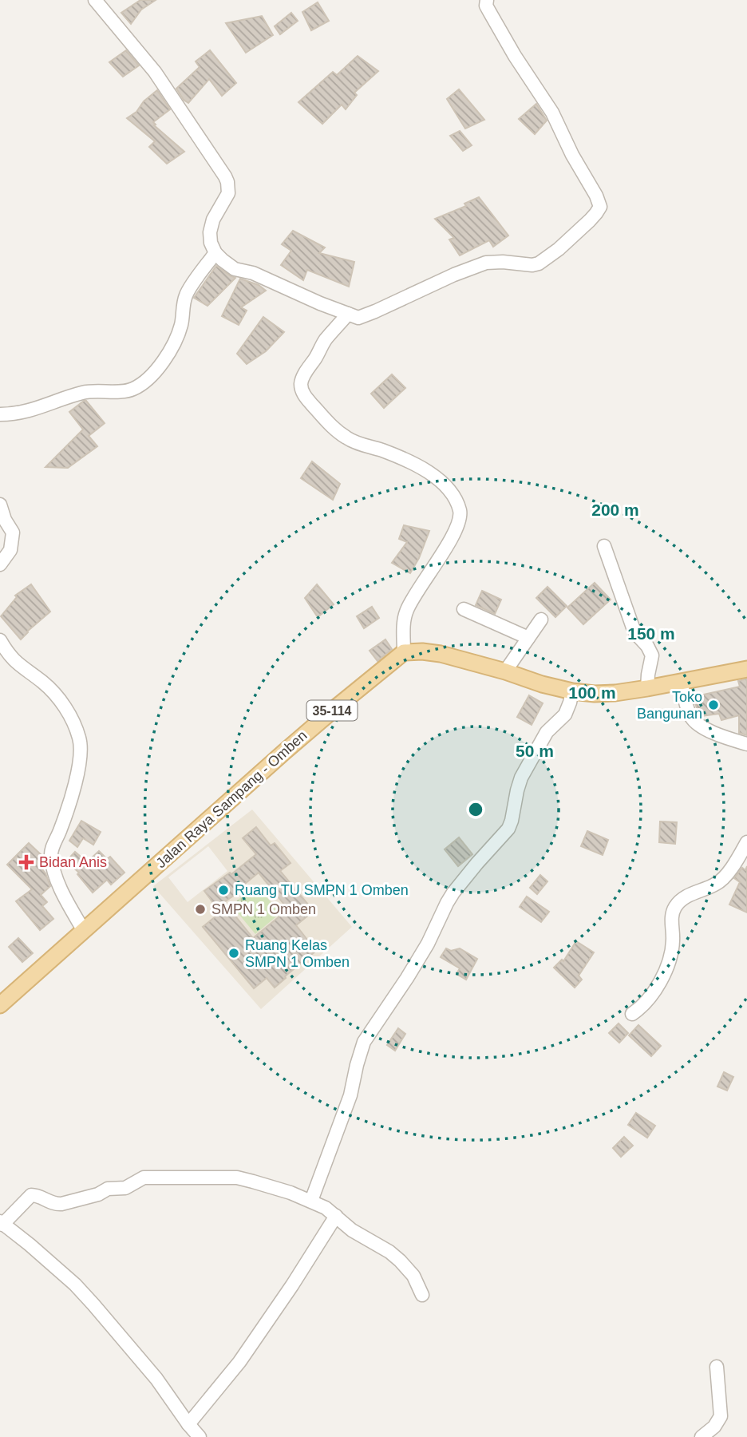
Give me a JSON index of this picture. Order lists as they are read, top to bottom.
{
  "streets": {
    "main road": ["35-114", "Jalan Raya Sampang - Omben"]
  },
  "places": {
    "other": [
      "Toko Bangunan",
      "Ruang TU SMPN 1 Omben",
      "SMPN 1 Omben",
      "Ruang Kelas SMPN 1 Omben"
    ],
    "health": ["Bidan Anis"]
  },
  "rings": [
    "200 m",
    "150 m",
    "100 m",
    "50 m"
  ]
}
